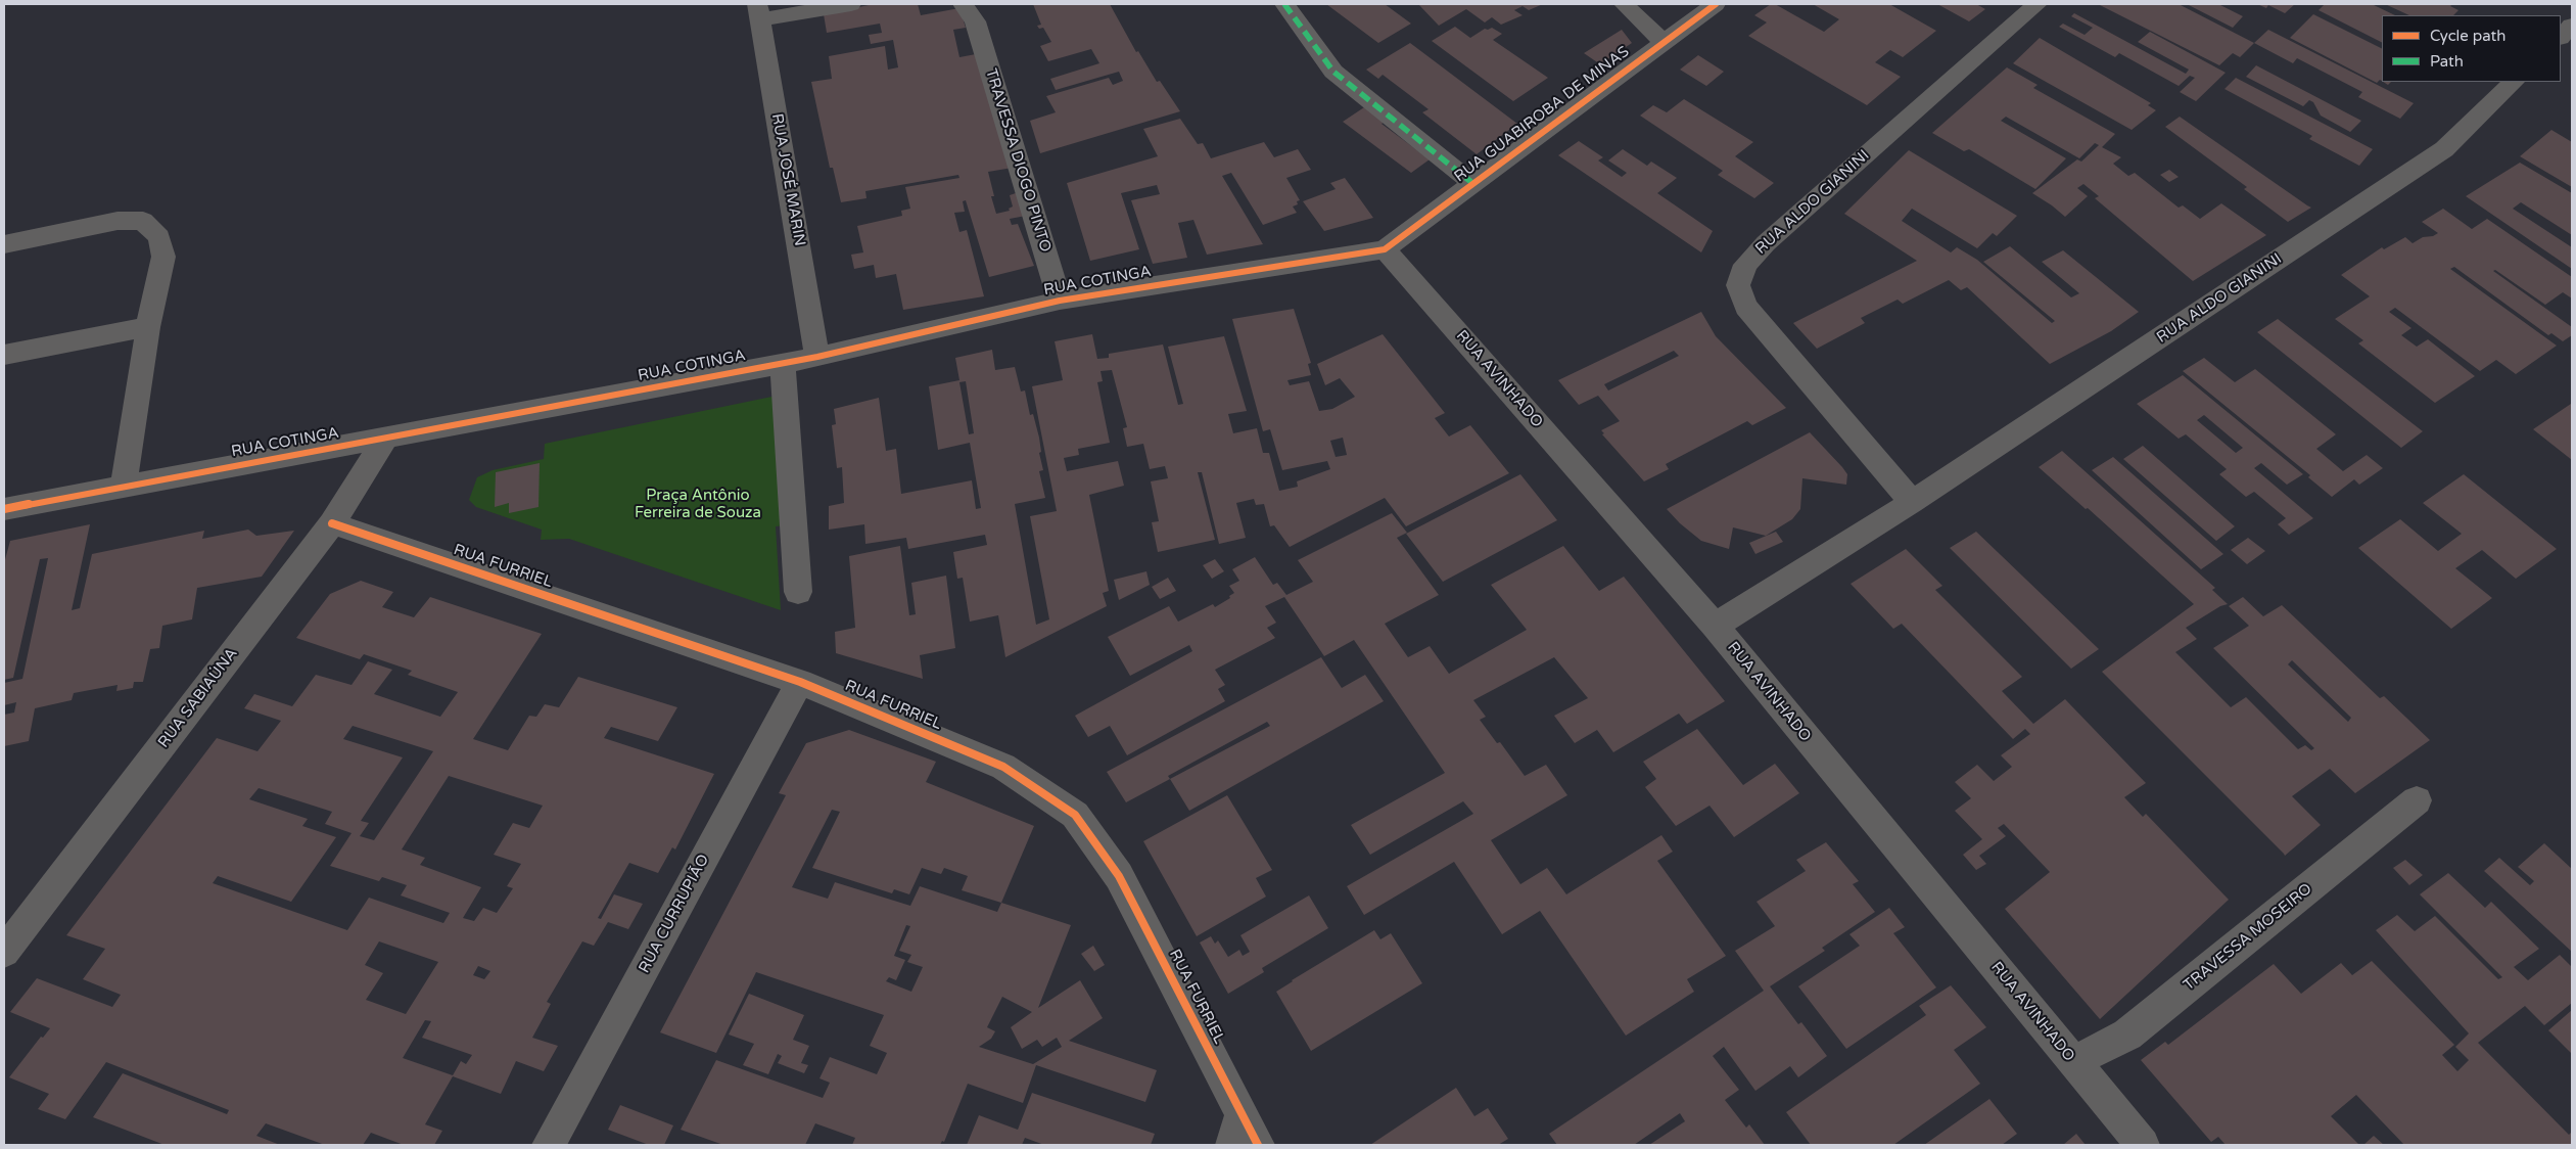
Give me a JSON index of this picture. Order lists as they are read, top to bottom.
{
  "streets": {
    "street": [
      "RUA GUABIROBA DE MINAS",
      "TRAVESSA DIOGO PINTO",
      "RUA JOSÉ MARIN",
      "RUA ALDO GIANINI",
      "RUA COTINGA",
      "RUA AVINHADO",
      "RUA FURRIEL",
      "RUA SABIAÚNA",
      "RUA CURRUPIÃO",
      "TRAVESSA MOSEIRO"
    ]
  },
  "crossings": [
    ["RUA GUABIROBA DE MINAS", "RUA COTINGA"],
    ["RUA GUABIROBA DE MINAS", "RUA AVINHADO"],
    ["TRAVESSA DIOGO PINTO", "RUA COTINGA"],
    ["RUA JOSÉ MARIN", "RUA COTINGA"],
    ["RUA ALDO GIANINI", "RUA AVINHADO"],
    ["RUA COTINGA", "RUA AVINHADO"],
    ["RUA COTINGA", "RUA SABIAÚNA"],
    ["RUA AVINHADO", "TRAVESSA MOSEIRO"],
    ["RUA FURRIEL", "RUA SABIAÚNA"],
    ["RUA FURRIEL", "RUA CURRUPIÃO"]
  ],
  "parks": ["Praça Antônio Ferreira de Souza"],
  "legend": ["Cycle path", "Path"]
}
